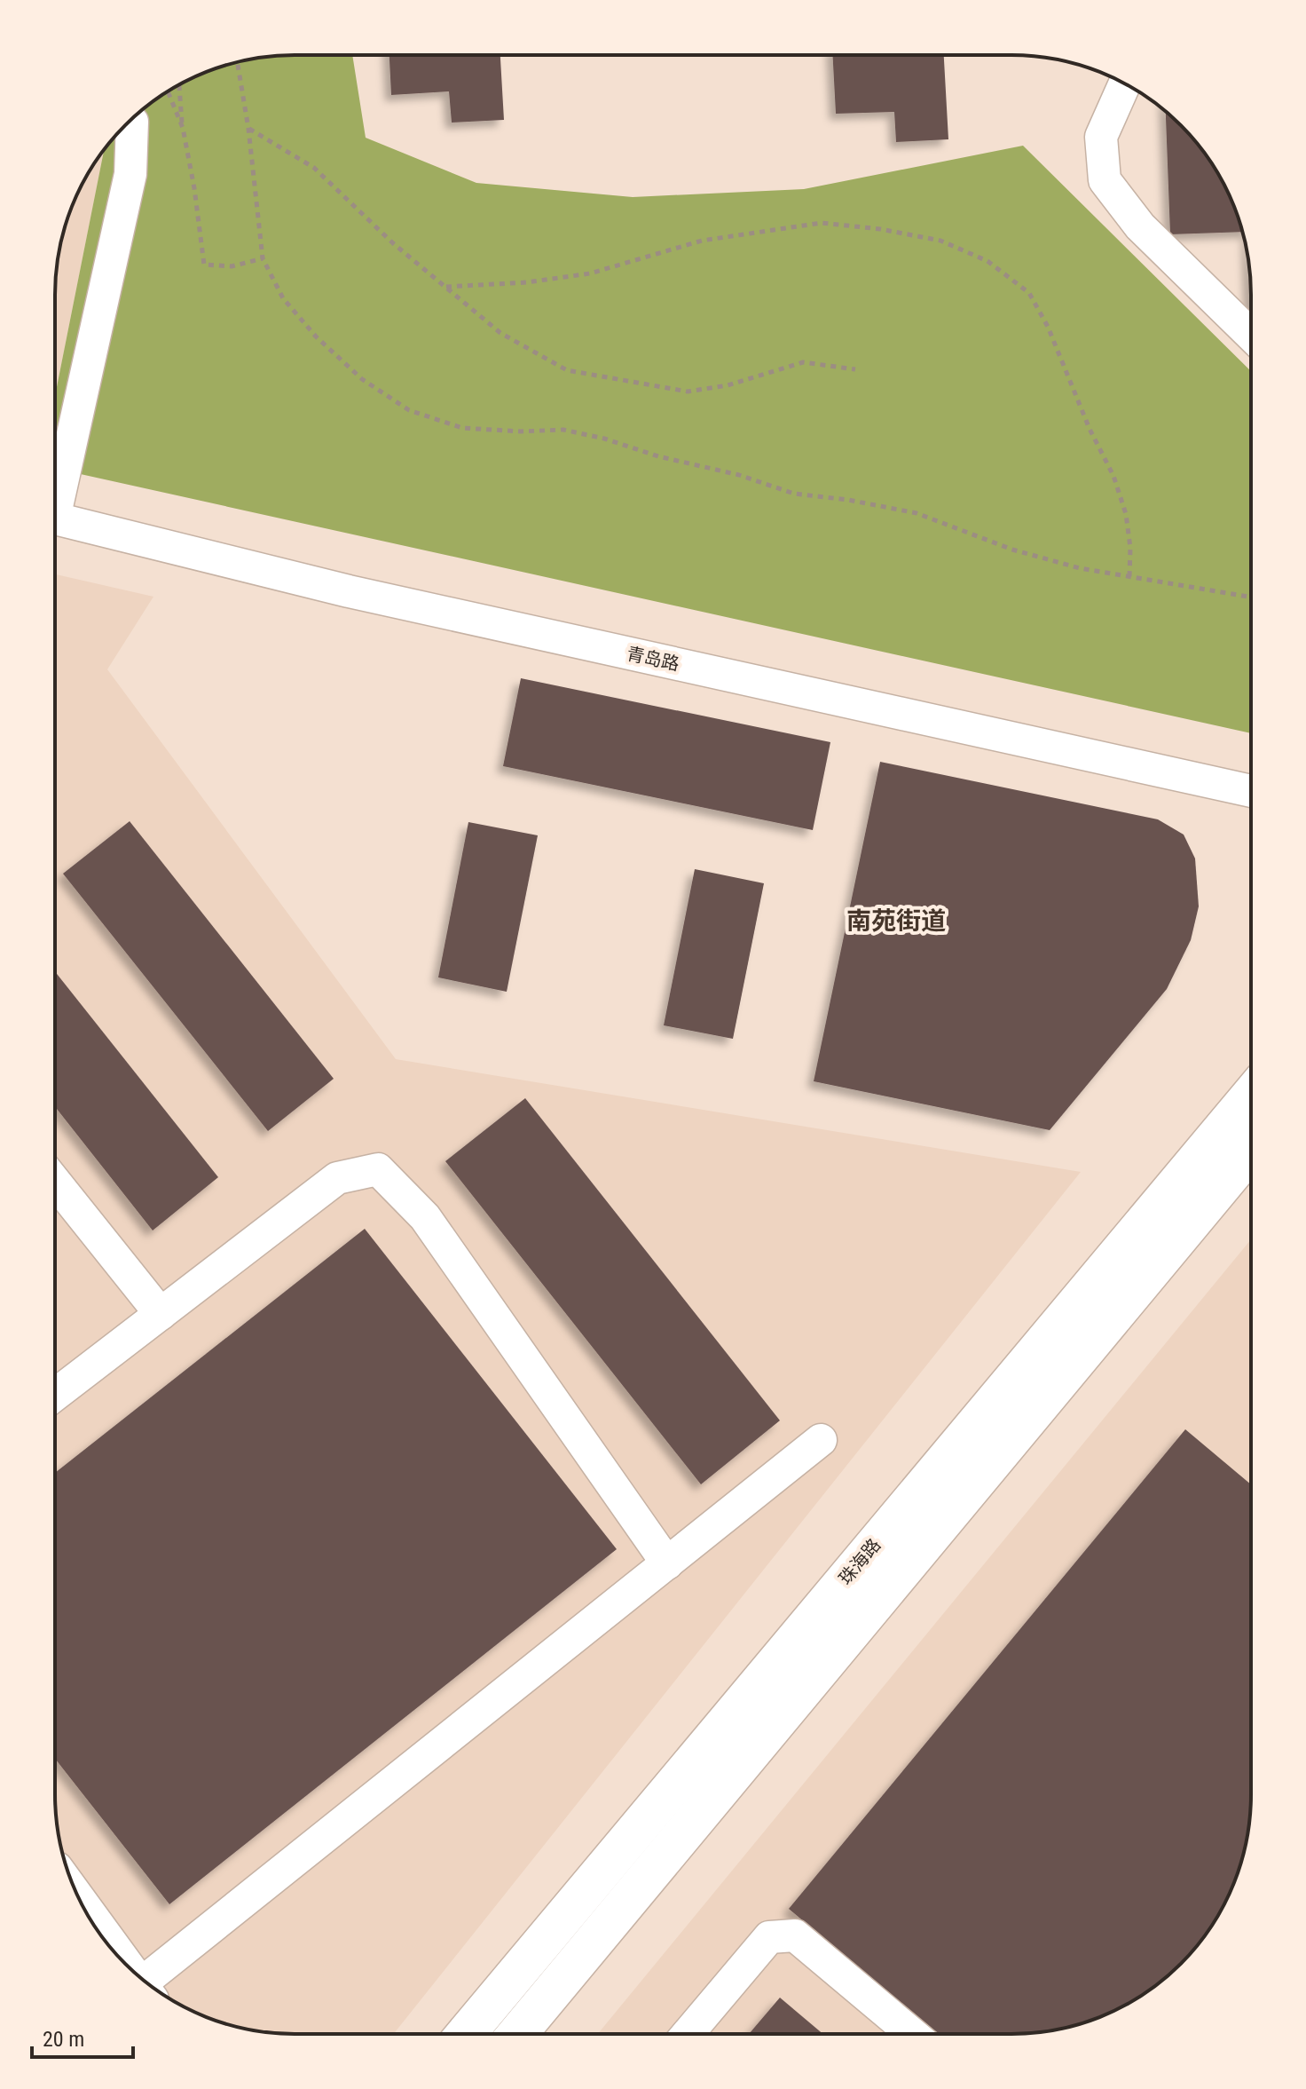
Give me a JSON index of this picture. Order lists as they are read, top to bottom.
{
  "streets": {
    "main road": ["珠海路"],
    "street": ["青岛路"]
  },
  "districts": ["南苑街道"],
  "scale_bar": "20 m"
}
